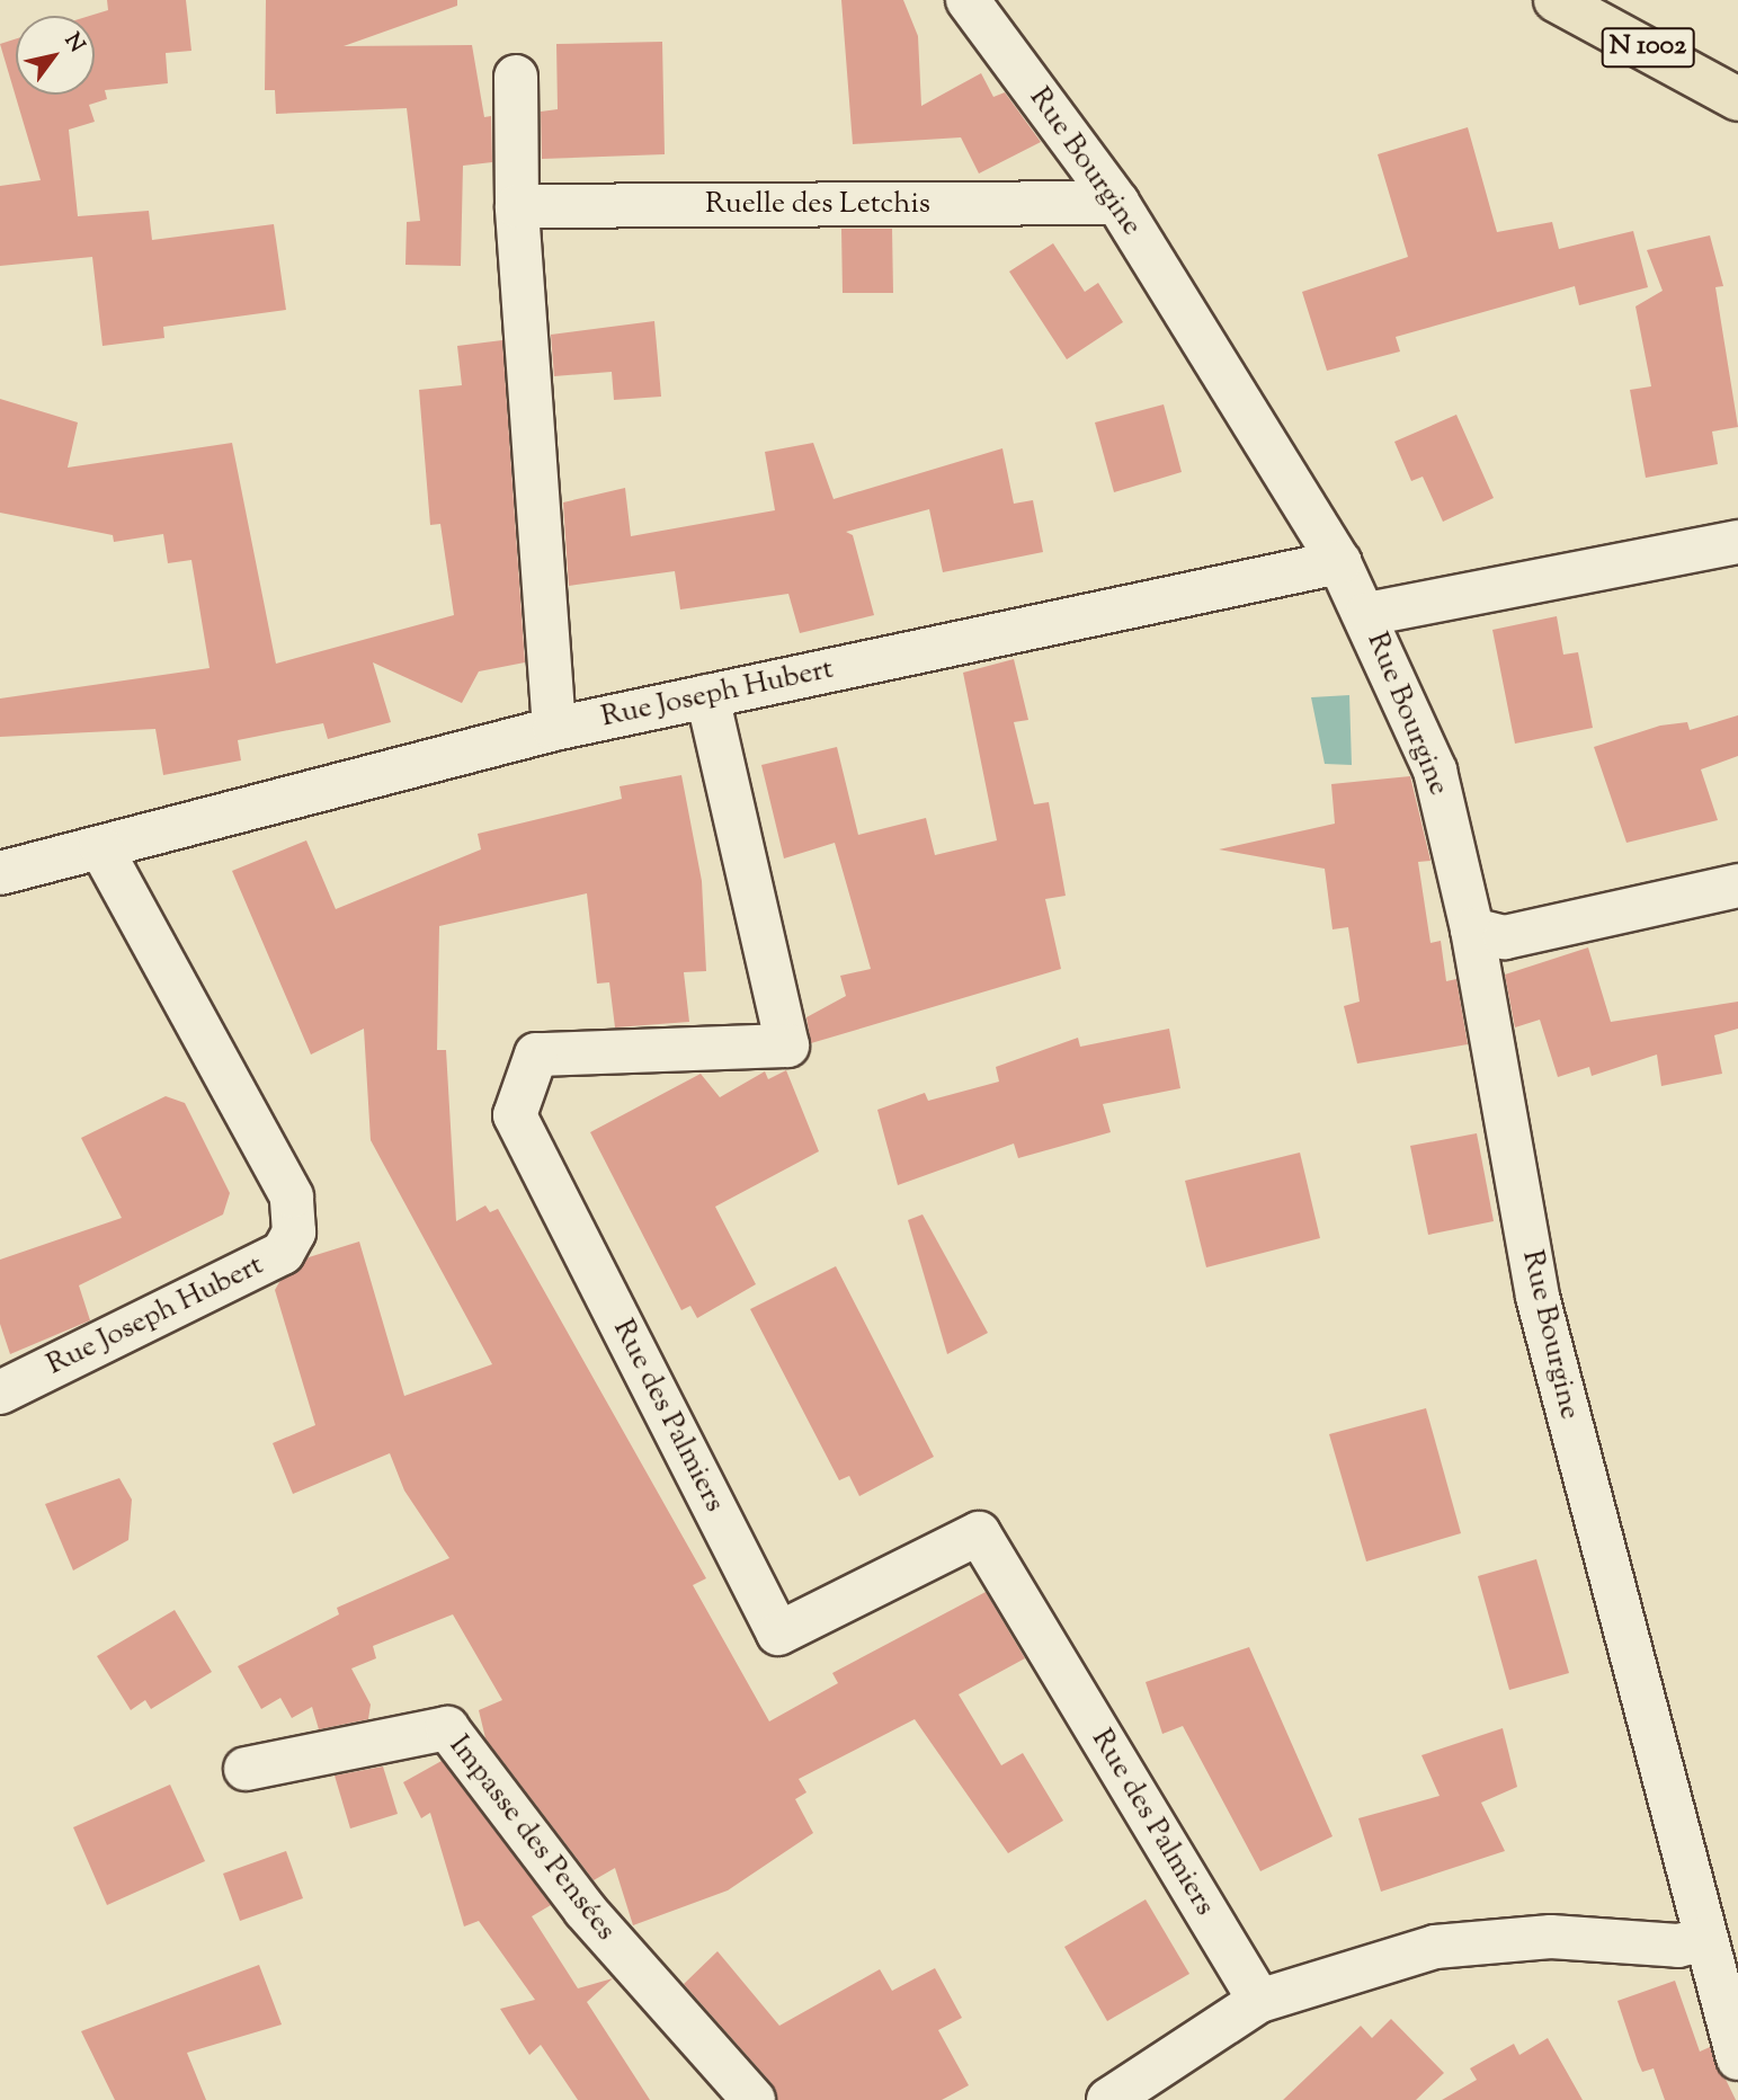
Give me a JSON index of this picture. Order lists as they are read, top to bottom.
{
  "streets": {
    "main road": ["N 1002"],
    "street": [
      "Rue Bourgine",
      "Ruelle des Letchis",
      "Rue Joseph Hubert",
      "Rue des Palmiers",
      "Impasse des Pensées"
    ]
  },
  "crossings": [
    ["Rue Bourgine", "Ruelle des Letchis"],
    ["Rue Bourgine", "Rue Joseph Hubert"],
    ["Rue Joseph Hubert", "Rue des Palmiers"]
  ],
  "north": "top right"
}
